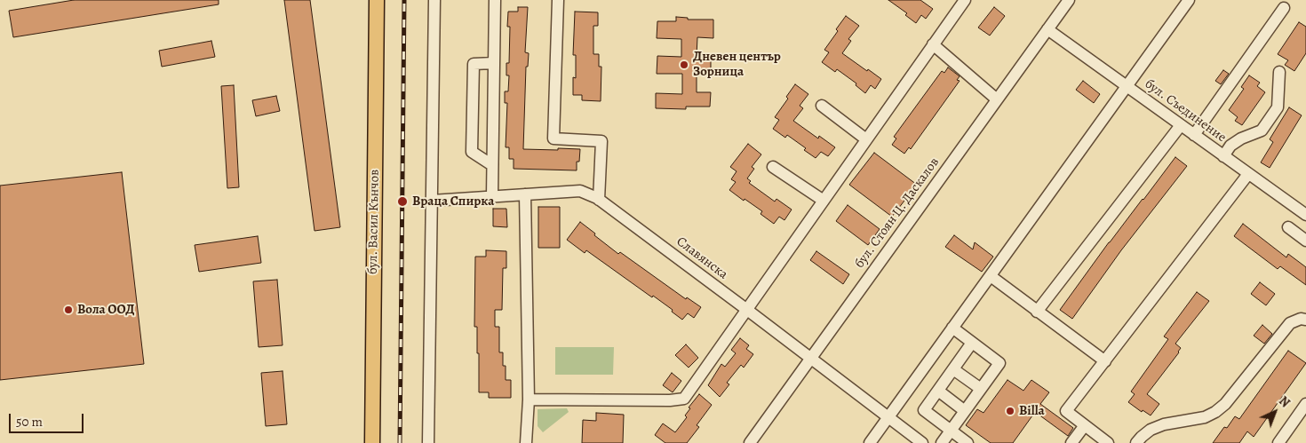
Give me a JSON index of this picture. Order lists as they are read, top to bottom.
{
  "streets": {
    "main road": ["бул. Васил Кънчов"],
    "street": ["бул. Съединение", "бул. Стоян Ц. Даскалов", "Славянска"]
  },
  "crossings": [
    ["бул. Съединение", "бул. Стоян Ц. Даскалов"],
    ["бул. Стоян Ц. Даскалов", "Славянска"]
  ],
  "places": [
    "Дневен център Зорница",
    "Враца Спирка",
    "Вола ООД",
    "Billa"
  ],
  "scale_bar": "50 m",
  "north": "top right"
}
